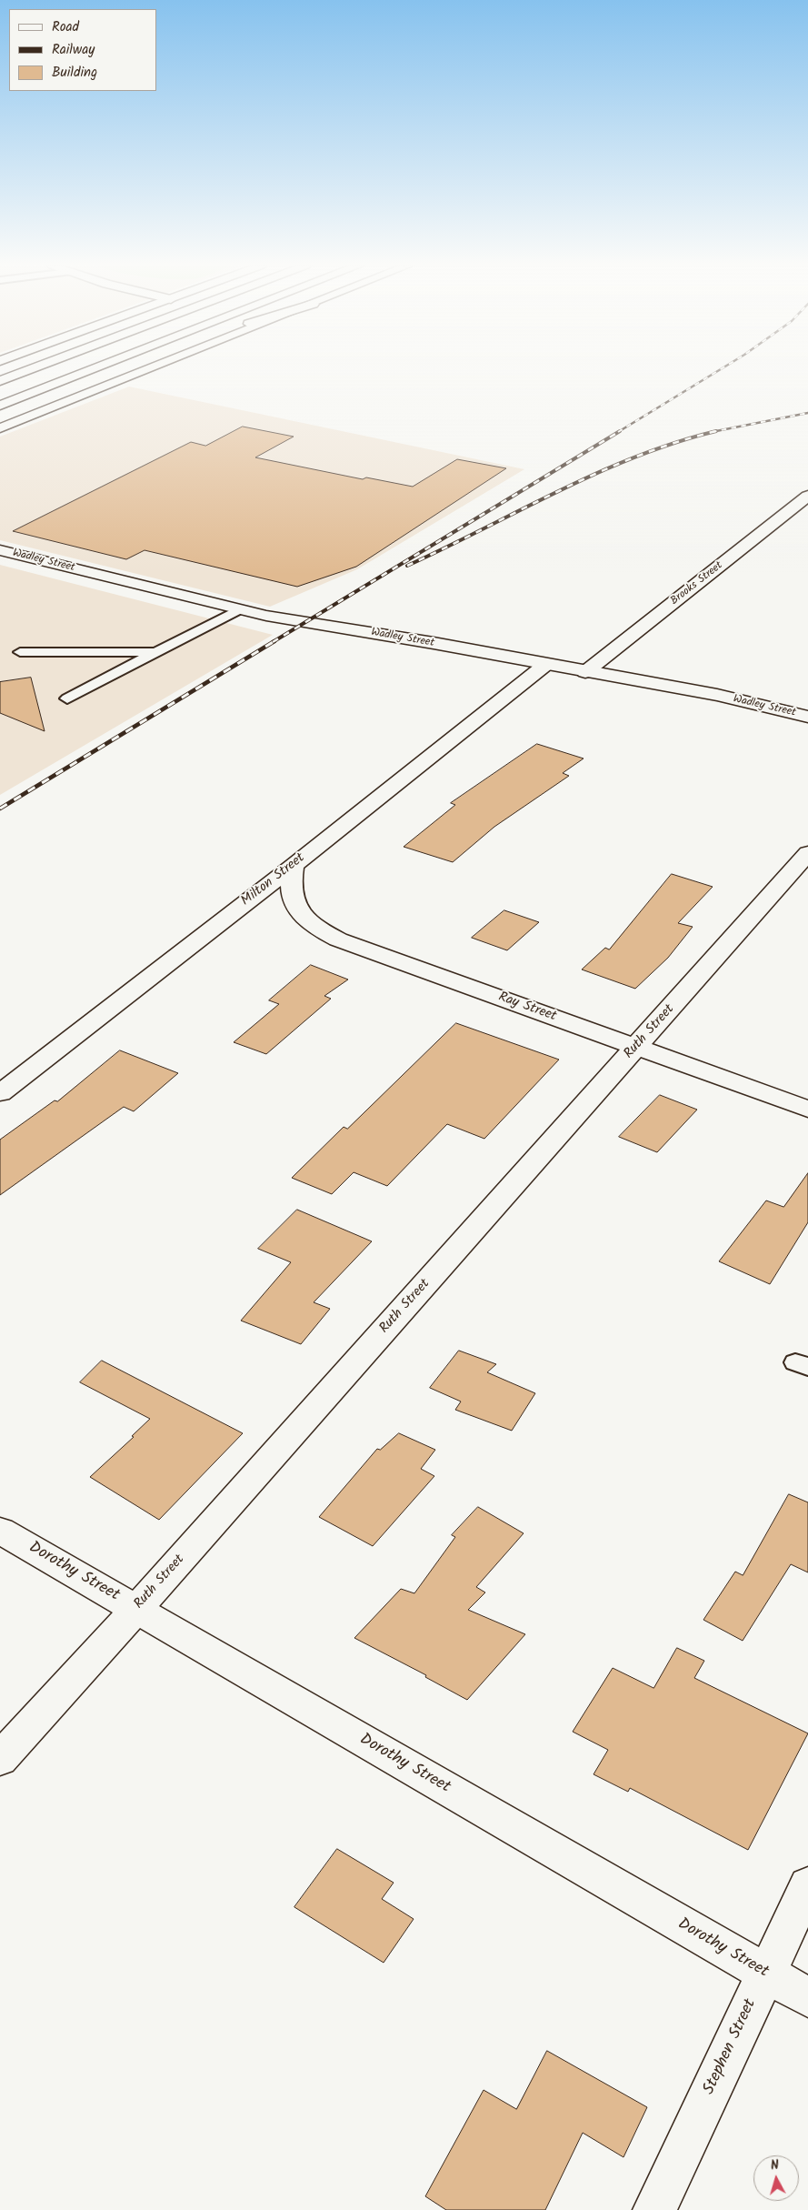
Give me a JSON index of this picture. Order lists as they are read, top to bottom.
{
  "streets": {
    "main road": [
      "Wadley Street",
      "Brooks Street",
      "Milton Street",
      "Ray Street",
      "Ruth Street",
      "Dorothy Street",
      "Stephen Street"
    ]
  },
  "crossings": [
    ["Wadley Street", "Brooks Street"],
    ["Wadley Street", "Milton Street"],
    ["Milton Street", "Ray Street"],
    ["Ray Street", "Ruth Street"],
    ["Ruth Street", "Dorothy Street"],
    ["Dorothy Street", "Stephen Street"]
  ],
  "legend": ["Road", "Railway", "Building"],
  "north": "top"
}
